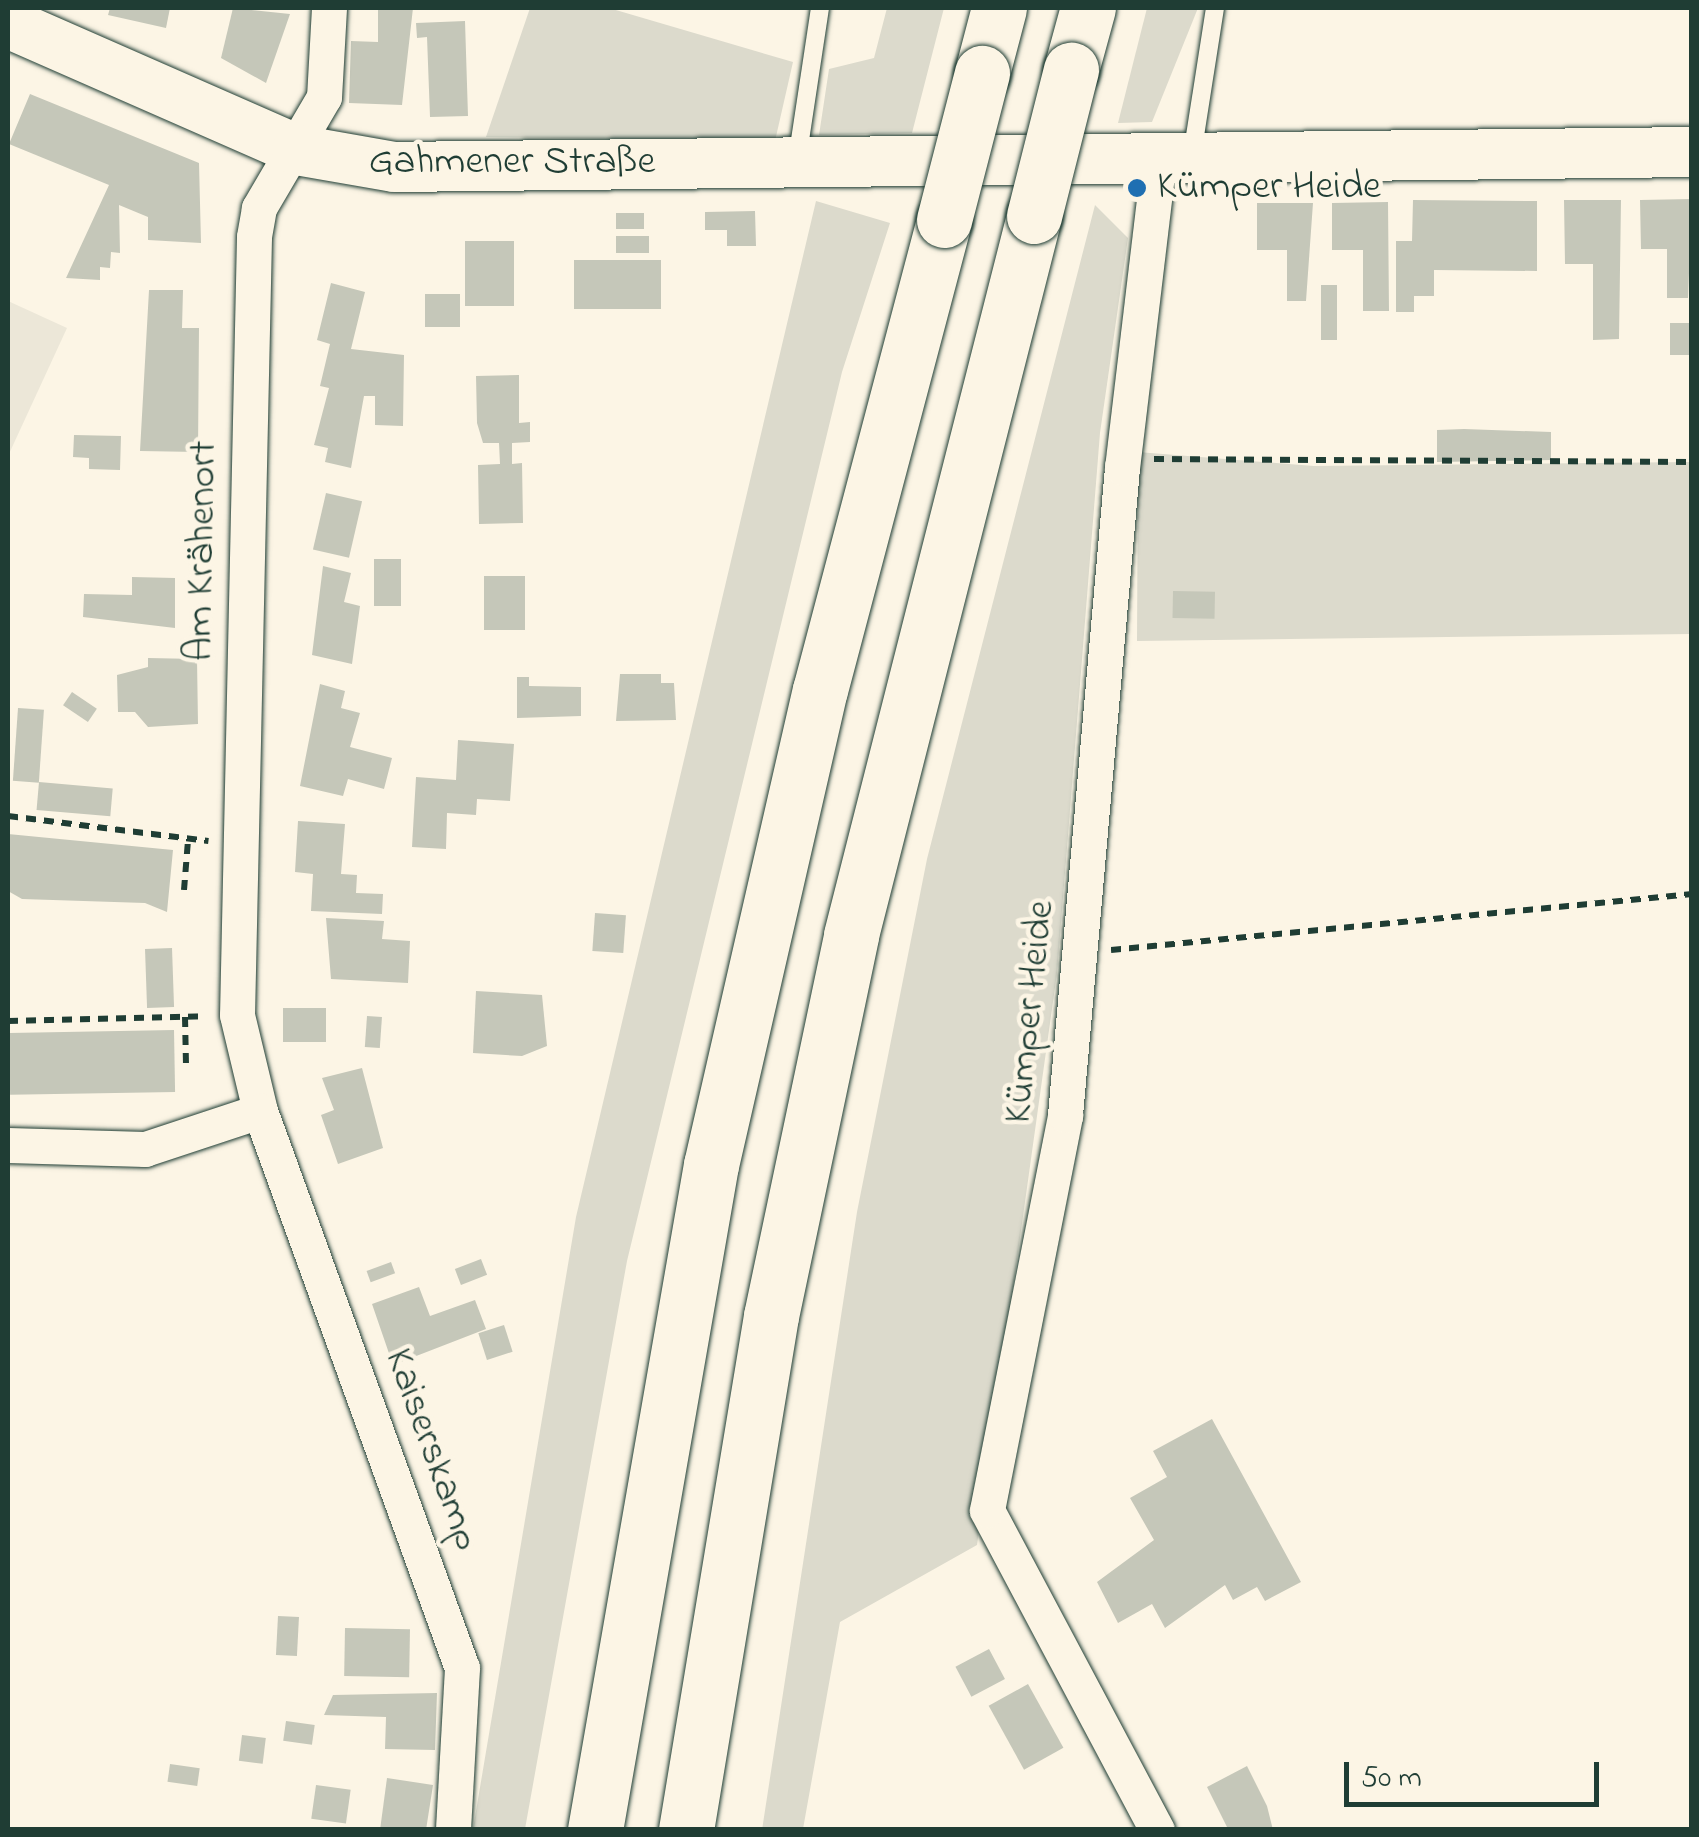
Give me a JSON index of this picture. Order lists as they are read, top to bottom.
{
  "streets": {
    "main road": ["Gahmener Straße"],
    "street": ["Am Krähenort", "Kümper Heide", "Kaiserskamp"]
  },
  "crossings": [
    ["Gahmener Straße", "Am Krähenort"],
    ["Gahmener Straße", "Kümper Heide"],
    ["Am Krähenort", "Kaiserskamp"]
  ],
  "places": ["Kümper Heide"],
  "scale_bar": "50 m"
}
